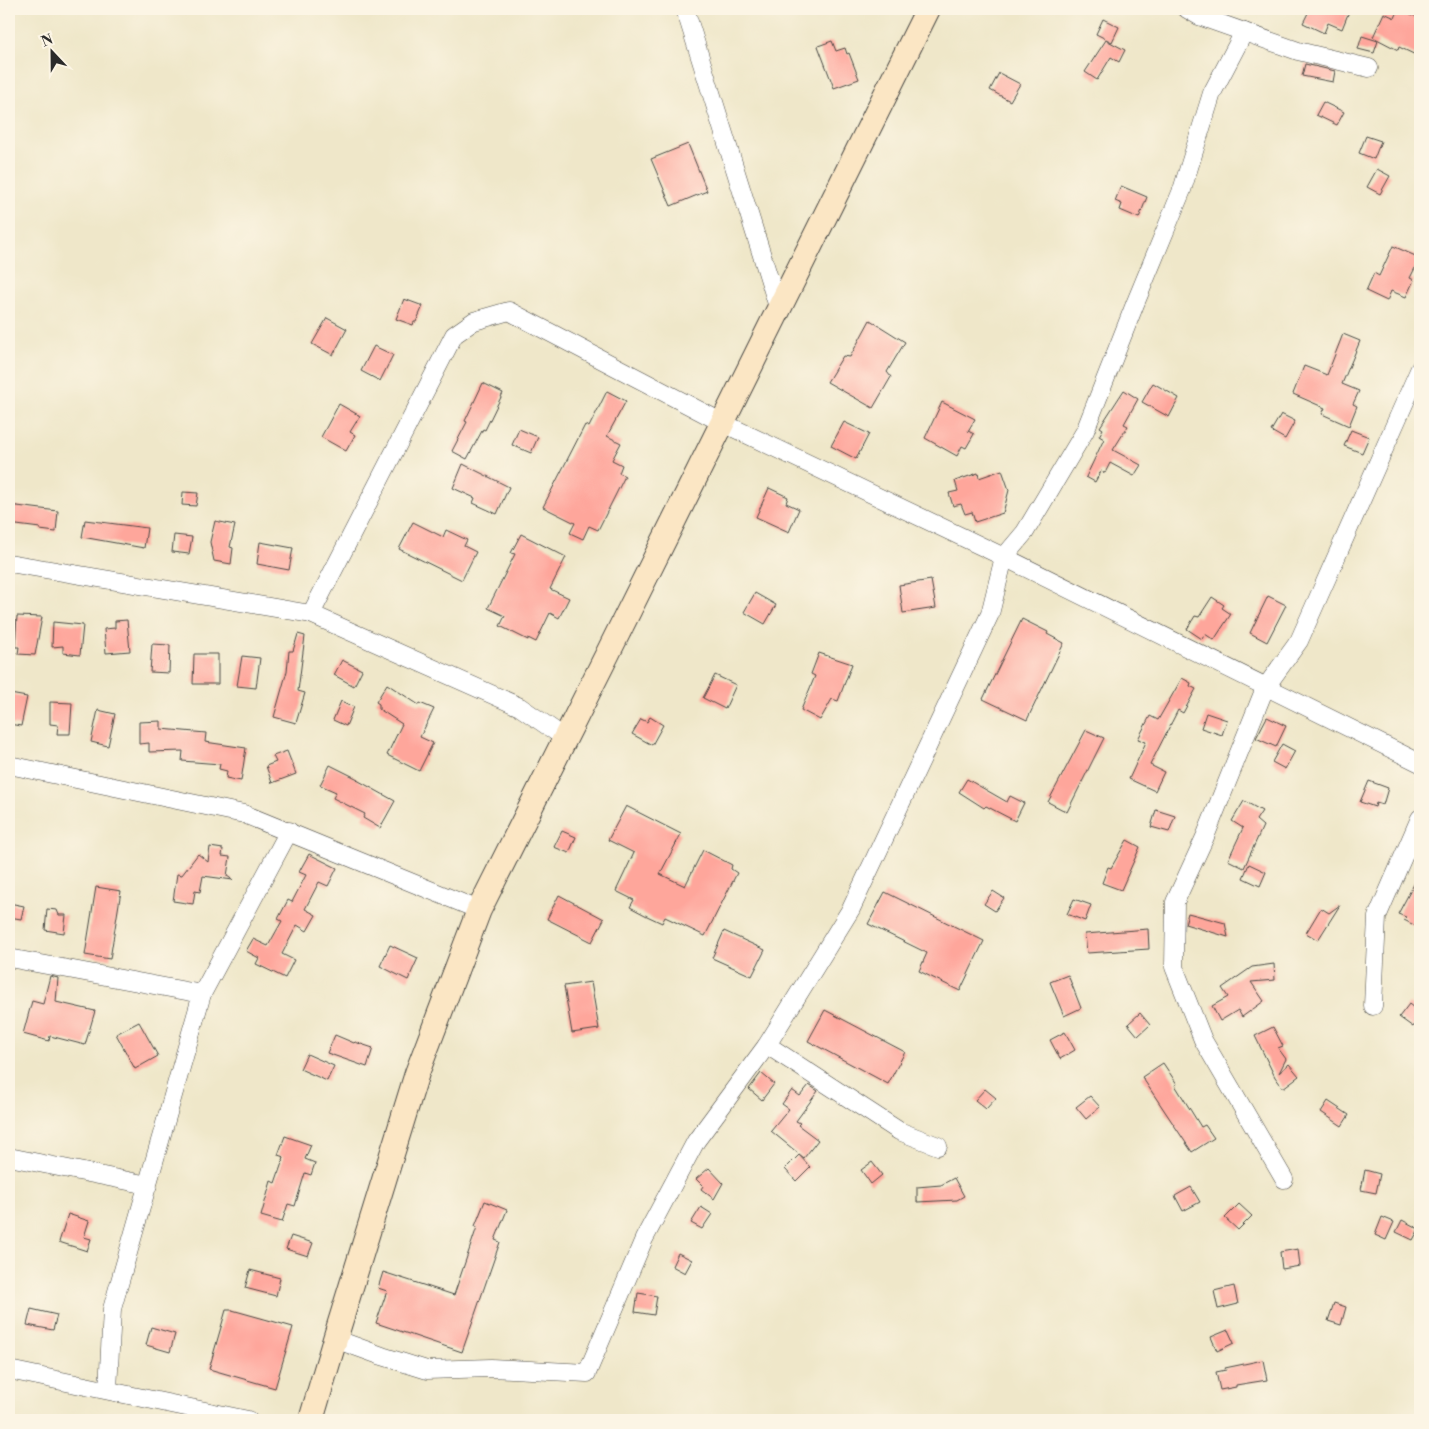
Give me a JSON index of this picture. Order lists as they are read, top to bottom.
{
  "north": "top"
}
